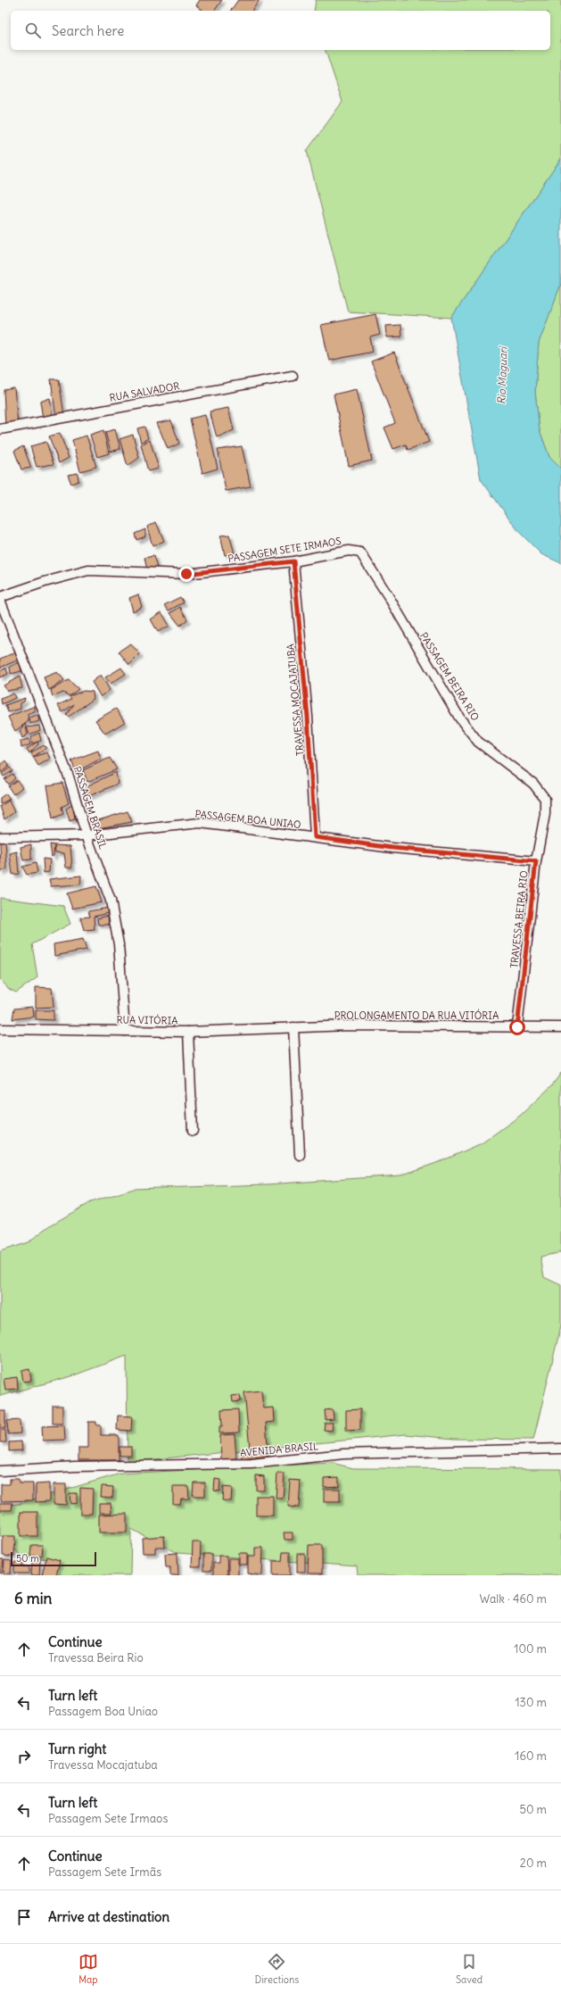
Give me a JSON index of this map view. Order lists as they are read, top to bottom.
{
  "streets": {
    "street": [
      "RUA SALVADOR",
      "PASSAGEM SETE IRMAOS",
      "PASSAGEM BEIRA RIO",
      "TRAVESSA MOCAJATUBA",
      "PASSAGEM BRASIL",
      "PASSAGEM BOA UNIAO",
      "TRAVESSA BEIRA RIO",
      "PROLONGAMENTO DA RUA VITÓRIA",
      "RUA VITÓRIA",
      "AVENIDA BRASIL"
    ]
  },
  "crossings": [
    ["PASSAGEM SETE IRMAOS", "PASSAGEM BEIRA RIO"],
    ["PASSAGEM SETE IRMAOS", "TRAVESSA MOCAJATUBA"],
    ["PASSAGEM BEIRA RIO", "TRAVESSA BEIRA RIO"],
    ["TRAVESSA MOCAJATUBA", "PASSAGEM BOA UNIAO"],
    ["PASSAGEM BRASIL", "PASSAGEM BOA UNIAO"],
    ["PASSAGEM BRASIL", "RUA VITÓRIA"],
    ["PASSAGEM BOA UNIAO", "TRAVESSA BEIRA RIO"],
    ["TRAVESSA BEIRA RIO", "PROLONGAMENTO DA RUA VITÓRIA"],
    ["PROLONGAMENTO DA RUA VITÓRIA", "RUA VITÓRIA"]
  ],
  "water": ["Rio Maguari"],
  "scale_bar": "50 m",
  "page": {
    "search": "Search here",
    "scale": "50 m",
    "heading": ["6 min", "Walk · 460 m"],
    "list": [
      ["Continue", "Travessa Beira Rio", "100 m"],
      ["Turn left", "Passagem Boa Uniao", "130 m"],
      ["Turn right", "Travessa Mocajatuba", "160 m"],
      ["Turn left", "Passagem Sete Irmaos", "50 m"],
      ["Continue", "Passagem Sete Irmãs", "20 m"],
      "Arrive at destination"
    ],
    "nav": ["Map", "Directions", "Saved"]
  }
}
